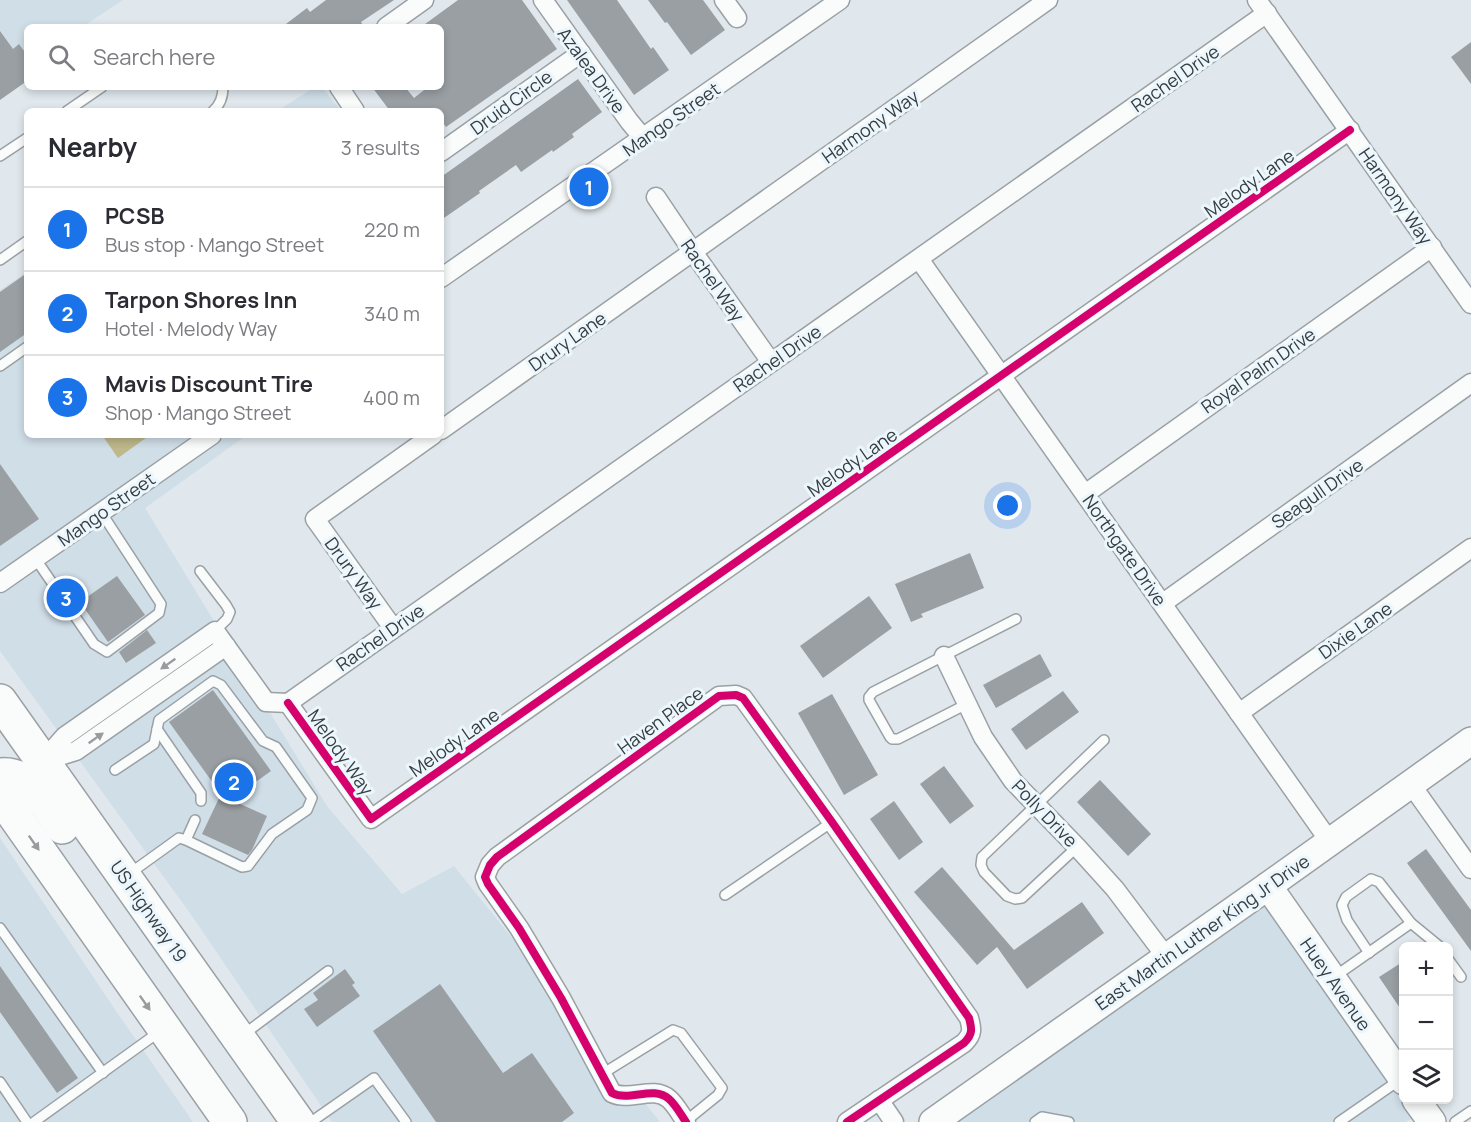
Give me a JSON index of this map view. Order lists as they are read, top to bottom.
{
  "streets": {
    "highway": ["US Highway 19"],
    "street": [
      "Azalea Drive",
      "Rachel Drive",
      "Druid Circle",
      "Mango Street",
      "Harmony Way",
      "Melody Lane",
      "Rachel Way",
      "Drury Lane",
      "Royal Palm Drive",
      "Seagull Drive",
      "Northgate Drive",
      "Drury Way",
      "Dixie Lane",
      "Haven Place",
      "Melody Way",
      "Polly Drive",
      "East Martin Luther King Jr Drive",
      "Huey Avenue"
    ]
  },
  "crossings": [
    ["Azalea Drive", "Druid Circle"],
    ["Azalea Drive", "Mango Street"],
    ["Rachel Drive", "Harmony Way"],
    ["Rachel Drive", "Rachel Way"],
    ["Rachel Drive", "Northgate Drive"],
    ["Rachel Drive", "Drury Way"],
    ["Rachel Drive", "Melody Way"],
    ["Harmony Way", "Melody Lane"],
    ["Harmony Way", "Rachel Way"],
    ["Harmony Way", "Drury Lane"],
    ["Harmony Way", "Royal Palm Drive"],
    ["Melody Lane", "Northgate Drive"],
    ["Melody Lane", "Melody Way"],
    ["Rachel Way", "Drury Lane"],
    ["Royal Palm Drive", "Northgate Drive"],
    ["Seagull Drive", "Northgate Drive"],
    ["Northgate Drive", "Dixie Lane"],
    ["Northgate Drive", "East Martin Luther King Jr Drive"],
    ["Polly Drive", "East Martin Luther King Jr Drive"],
    ["East Martin Luther King Jr Drive", "Huey Avenue"]
  ],
  "page": {
    "search": "Search here",
    "heading": ["Nearby", "3 results"],
    "pins": ["1", "3", "2"],
    "list": [
      {
        "mark": "1",
        "name": "PCSB",
        "note": "Bus stop · Mango Street",
        "value": "220 m"
      },
      {
        "mark": "2",
        "name": "Tarpon Shores Inn",
        "note": "Hotel · Melody Way",
        "value": "340 m"
      },
      {
        "mark": "3",
        "name": "Mavis Discount Tire",
        "note": "Shop · Mango Street",
        "value": "400 m"
      }
    ],
    "map_buttons": ["+", "−"]
  }
}
